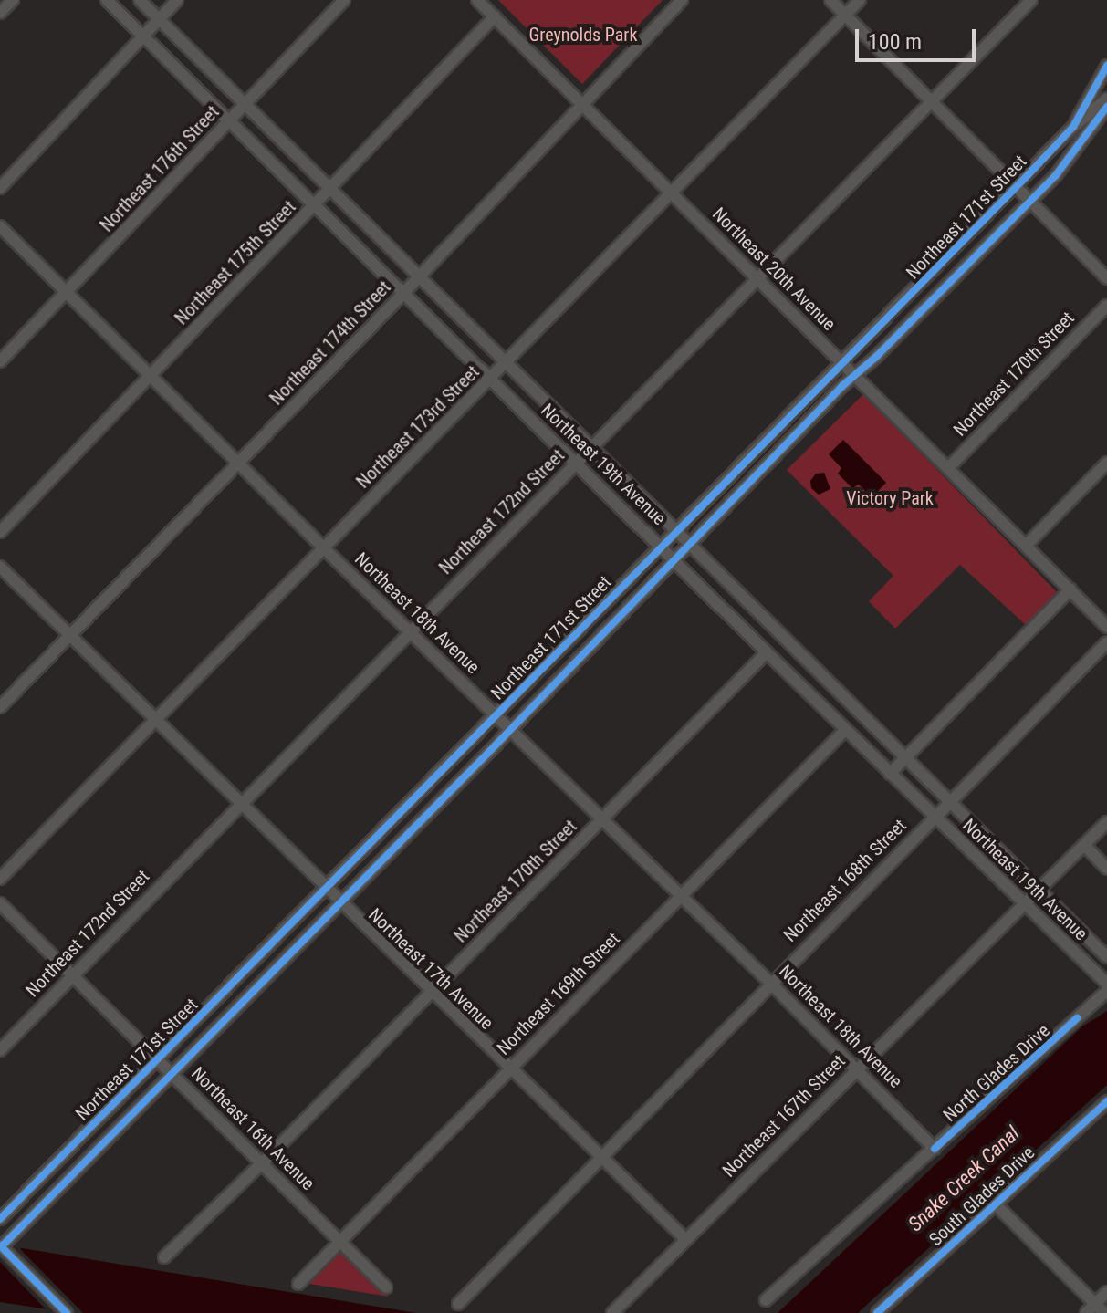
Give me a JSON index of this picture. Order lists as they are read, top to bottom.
{
  "streets": {
    "street": [
      "Northeast 176th Street",
      "Northeast 171st Street",
      "Northeast 175th Street",
      "Northeast 20th Avenue",
      "Northeast 174th Street",
      "Northeast 170th Street",
      "Northeast 173rd Street",
      "Northeast 19th Avenue",
      "Northeast 172nd Street",
      "Northeast 18th Avenue",
      "Northeast 168th Street",
      "Northeast 17th Avenue",
      "Northeast 169th Street",
      "North Glades Drive",
      "Northeast 167th Street",
      "Northeast 16th Avenue",
      "South Glades Drive"
    ]
  },
  "crossings": [
    ["Northeast 176th Street", "Northeast 19th Avenue"],
    ["Northeast 176th Street", "Northeast 18th Avenue"],
    ["Northeast 171st Street", "Northeast 20th Avenue"],
    ["Northeast 171st Street", "Northeast 19th Avenue"],
    ["Northeast 171st Street", "Northeast 18th Avenue"],
    ["Northeast 171st Street", "Northeast 17th Avenue"],
    ["Northeast 171st Street", "Northeast 16th Avenue"],
    ["Northeast 175th Street", "Northeast 20th Avenue"],
    ["Northeast 175th Street", "Northeast 19th Avenue"],
    ["Northeast 175th Street", "Northeast 18th Avenue"],
    ["Northeast 20th Avenue", "Northeast 174th Street"],
    ["Northeast 20th Avenue", "Northeast 170th Street"],
    ["Northeast 20th Avenue", "Northeast 173rd Street"],
    ["Northeast 20th Avenue", "Northeast 172nd Street"],
    ["Northeast 174th Street", "Northeast 19th Avenue"],
    ["Northeast 174th Street", "Northeast 18th Avenue"],
    ["Northeast 174th Street", "Northeast 17th Avenue"],
    ["Northeast 170th Street", "Northeast 19th Avenue"],
    ["Northeast 170th Street", "Northeast 18th Avenue"],
    ["Northeast 170th Street", "Northeast 17th Avenue"],
    ["Northeast 170th Street", "Northeast 16th Avenue"],
    ["Northeast 173rd Street", "Northeast 19th Avenue"],
    ["Northeast 173rd Street", "Northeast 18th Avenue"],
    ["Northeast 173rd Street", "Northeast 17th Avenue"],
    ["Northeast 19th Avenue", "Northeast 172nd Street"],
    ["Northeast 19th Avenue", "Northeast 168th Street"],
    ["Northeast 19th Avenue", "Northeast 169th Street"],
    ["Northeast 19th Avenue", "Northeast 167th Street"],
    ["Northeast 172nd Street", "Northeast 18th Avenue"],
    ["Northeast 172nd Street", "Northeast 17th Avenue"],
    ["Northeast 172nd Street", "Northeast 16th Avenue"],
    ["Northeast 18th Avenue", "Northeast 168th Street"],
    ["Northeast 18th Avenue", "Northeast 169th Street"],
    ["Northeast 18th Avenue", "North Glades Drive"],
    ["Northeast 18th Avenue", "Northeast 167th Street"],
    ["Northeast 168th Street", "Northeast 17th Avenue"],
    ["Northeast 17th Avenue", "Northeast 169th Street"],
    ["Northeast 17th Avenue", "Northeast 167th Street"],
    ["Northeast 169th Street", "Northeast 16th Avenue"]
  ],
  "water": ["Snake Creek Canal"],
  "parks": ["Greynolds Park", "Victory Park"],
  "scale_bar": "100 m"
}
